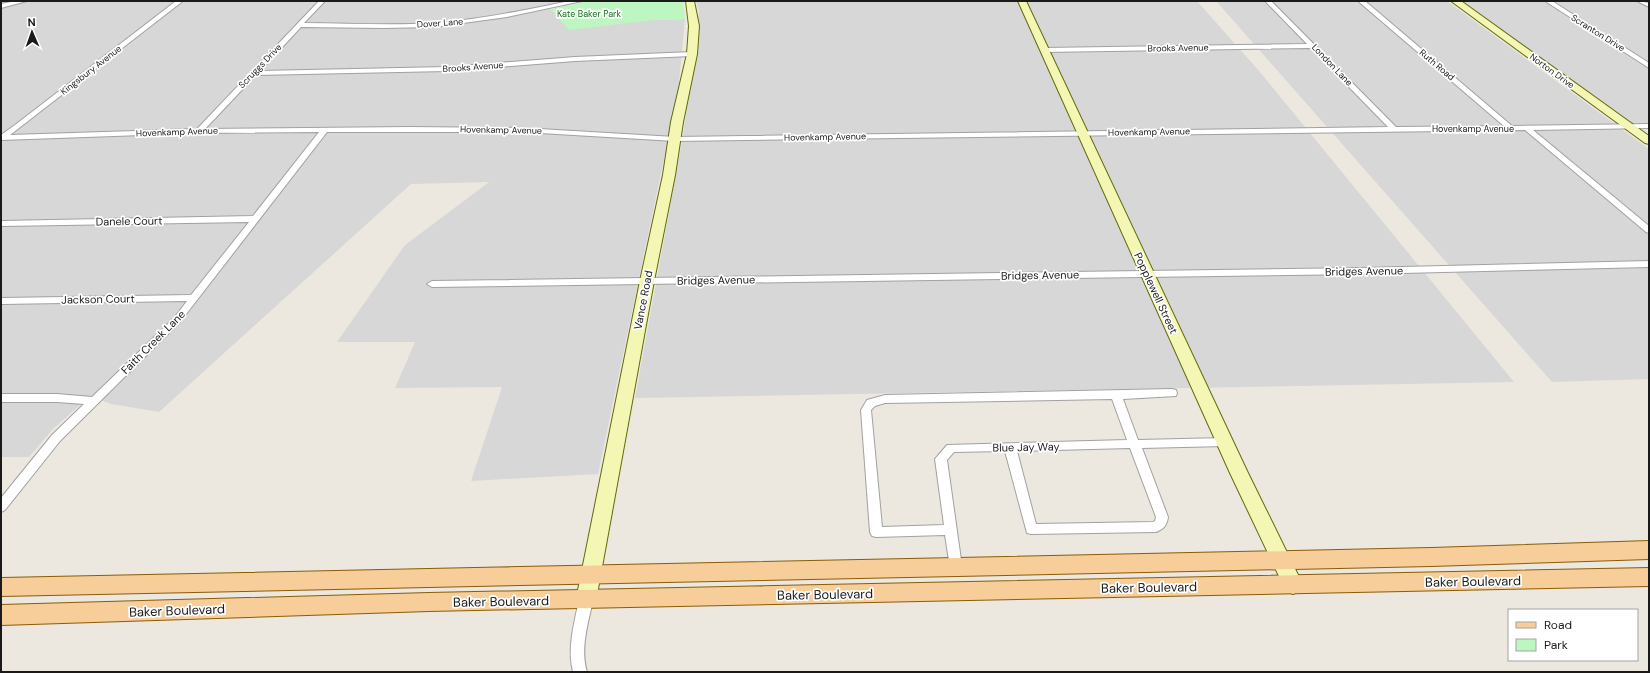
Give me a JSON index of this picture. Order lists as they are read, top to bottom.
{
  "streets": {
    "main road": ["Baker Boulevard"],
    "street": [
      "Dover Lane",
      "Scranton Drive",
      "Brooks Avenue",
      "London Lane",
      "Ruth Road",
      "Scruggs Drive",
      "Kingsbury Avenue",
      "Norton Drive",
      "Hovenkamp Avenue",
      "Danele Court",
      "Bridges Avenue",
      "Popplewell Street",
      "Jackson Court",
      "Vance Road",
      "Faith Creek Lane",
      "Blue Jay Way"
    ]
  },
  "crossings": [
    ["Dover Lane", "Scruggs Drive"],
    ["Brooks Avenue", "London Lane"],
    ["Brooks Avenue", "Scruggs Drive"],
    ["Brooks Avenue", "Popplewell Street"],
    ["Brooks Avenue", "Vance Road"],
    ["London Lane", "Hovenkamp Avenue"],
    ["Ruth Road", "Hovenkamp Avenue"],
    ["Scruggs Drive", "Hovenkamp Avenue"],
    ["Kingsbury Avenue", "Hovenkamp Avenue"],
    ["Norton Drive", "Hovenkamp Avenue"],
    ["Hovenkamp Avenue", "Popplewell Street"],
    ["Hovenkamp Avenue", "Vance Road"],
    ["Hovenkamp Avenue", "Faith Creek Lane"],
    ["Danele Court", "Faith Creek Lane"],
    ["Bridges Avenue", "Popplewell Street"],
    ["Bridges Avenue", "Vance Road"],
    ["Popplewell Street", "Blue Jay Way"],
    ["Popplewell Street", "Baker Boulevard"],
    ["Jackson Court", "Faith Creek Lane"],
    ["Vance Road", "Baker Boulevard"],
    ["Blue Jay Way", "Baker Boulevard"]
  ],
  "parks": ["Kate Baker Park"],
  "legend": ["Road", "Park"],
  "north": "top"
}
